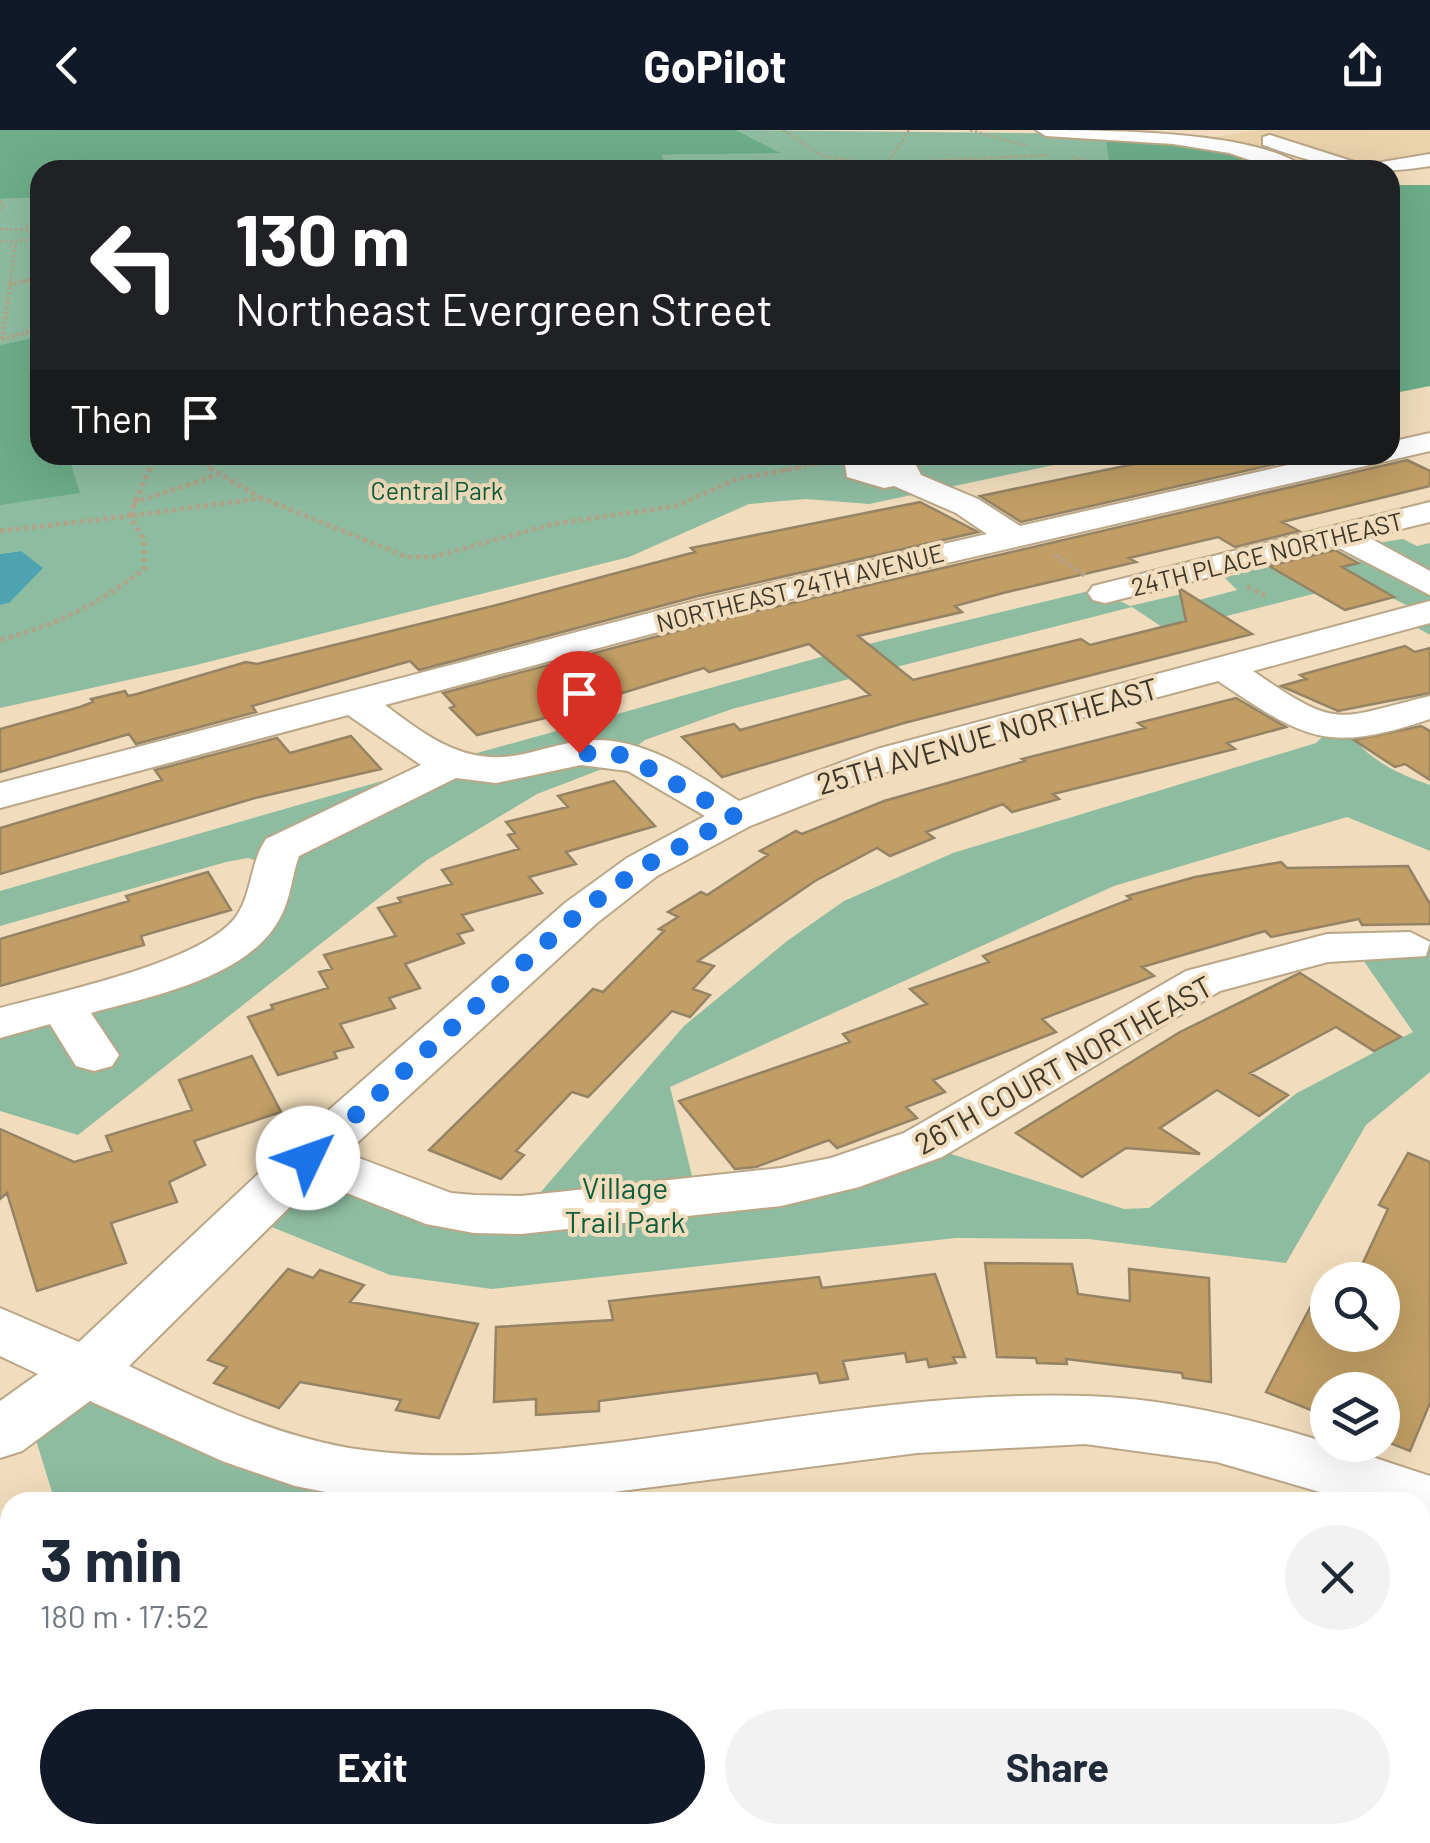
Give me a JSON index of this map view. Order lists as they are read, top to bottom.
{
  "streets": {
    "street": [
      "24TH PLACE NORTHEAST",
      "NORTHEAST 24TH AVENUE",
      "25TH AVENUE NORTHEAST",
      "26TH COURT NORTHEAST"
    ]
  },
  "crossings": [
    ["25TH AVENUE NORTHEAST", "26TH COURT NORTHEAST"]
  ],
  "parks": ["Central Park", "Village Trail Park"],
  "page": {
    "header": "GoPilot",
    "turn": ["130 m", "Northeast Evergreen Street"],
    "then": "Then",
    "heading": ["3 min", "180 m · 17:52"],
    "buttons": ["Exit", "Share"]
  }
}
